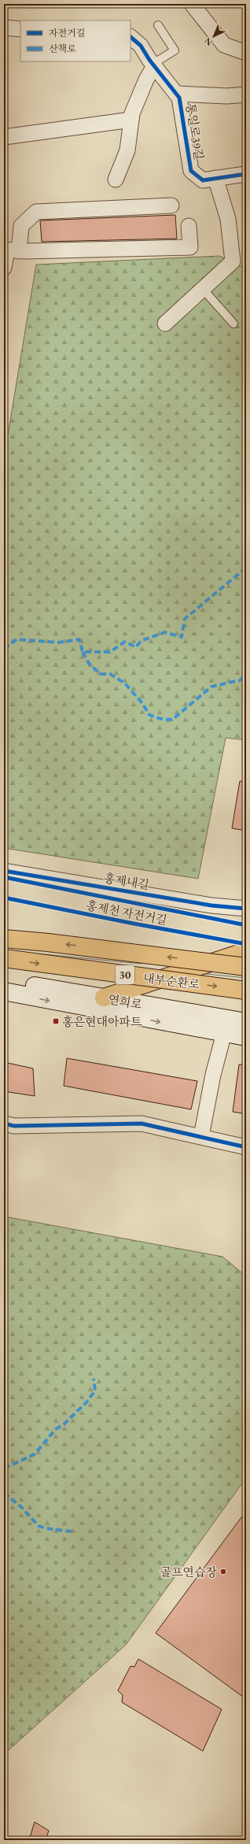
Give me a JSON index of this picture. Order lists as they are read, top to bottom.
{
  "streets": {
    "highway": ["30", "내부순환로"],
    "main road": ["연희로"],
    "street": ["통일로39길", "홍제내길"],
    "cycle path": ["홍제천 자전거길"]
  },
  "places": {
    "transit": ["홍은현대아파트"],
    "other": ["골프연습장"]
  },
  "legend": ["자전거길", "산책로"],
  "north": "bottom left"
}
